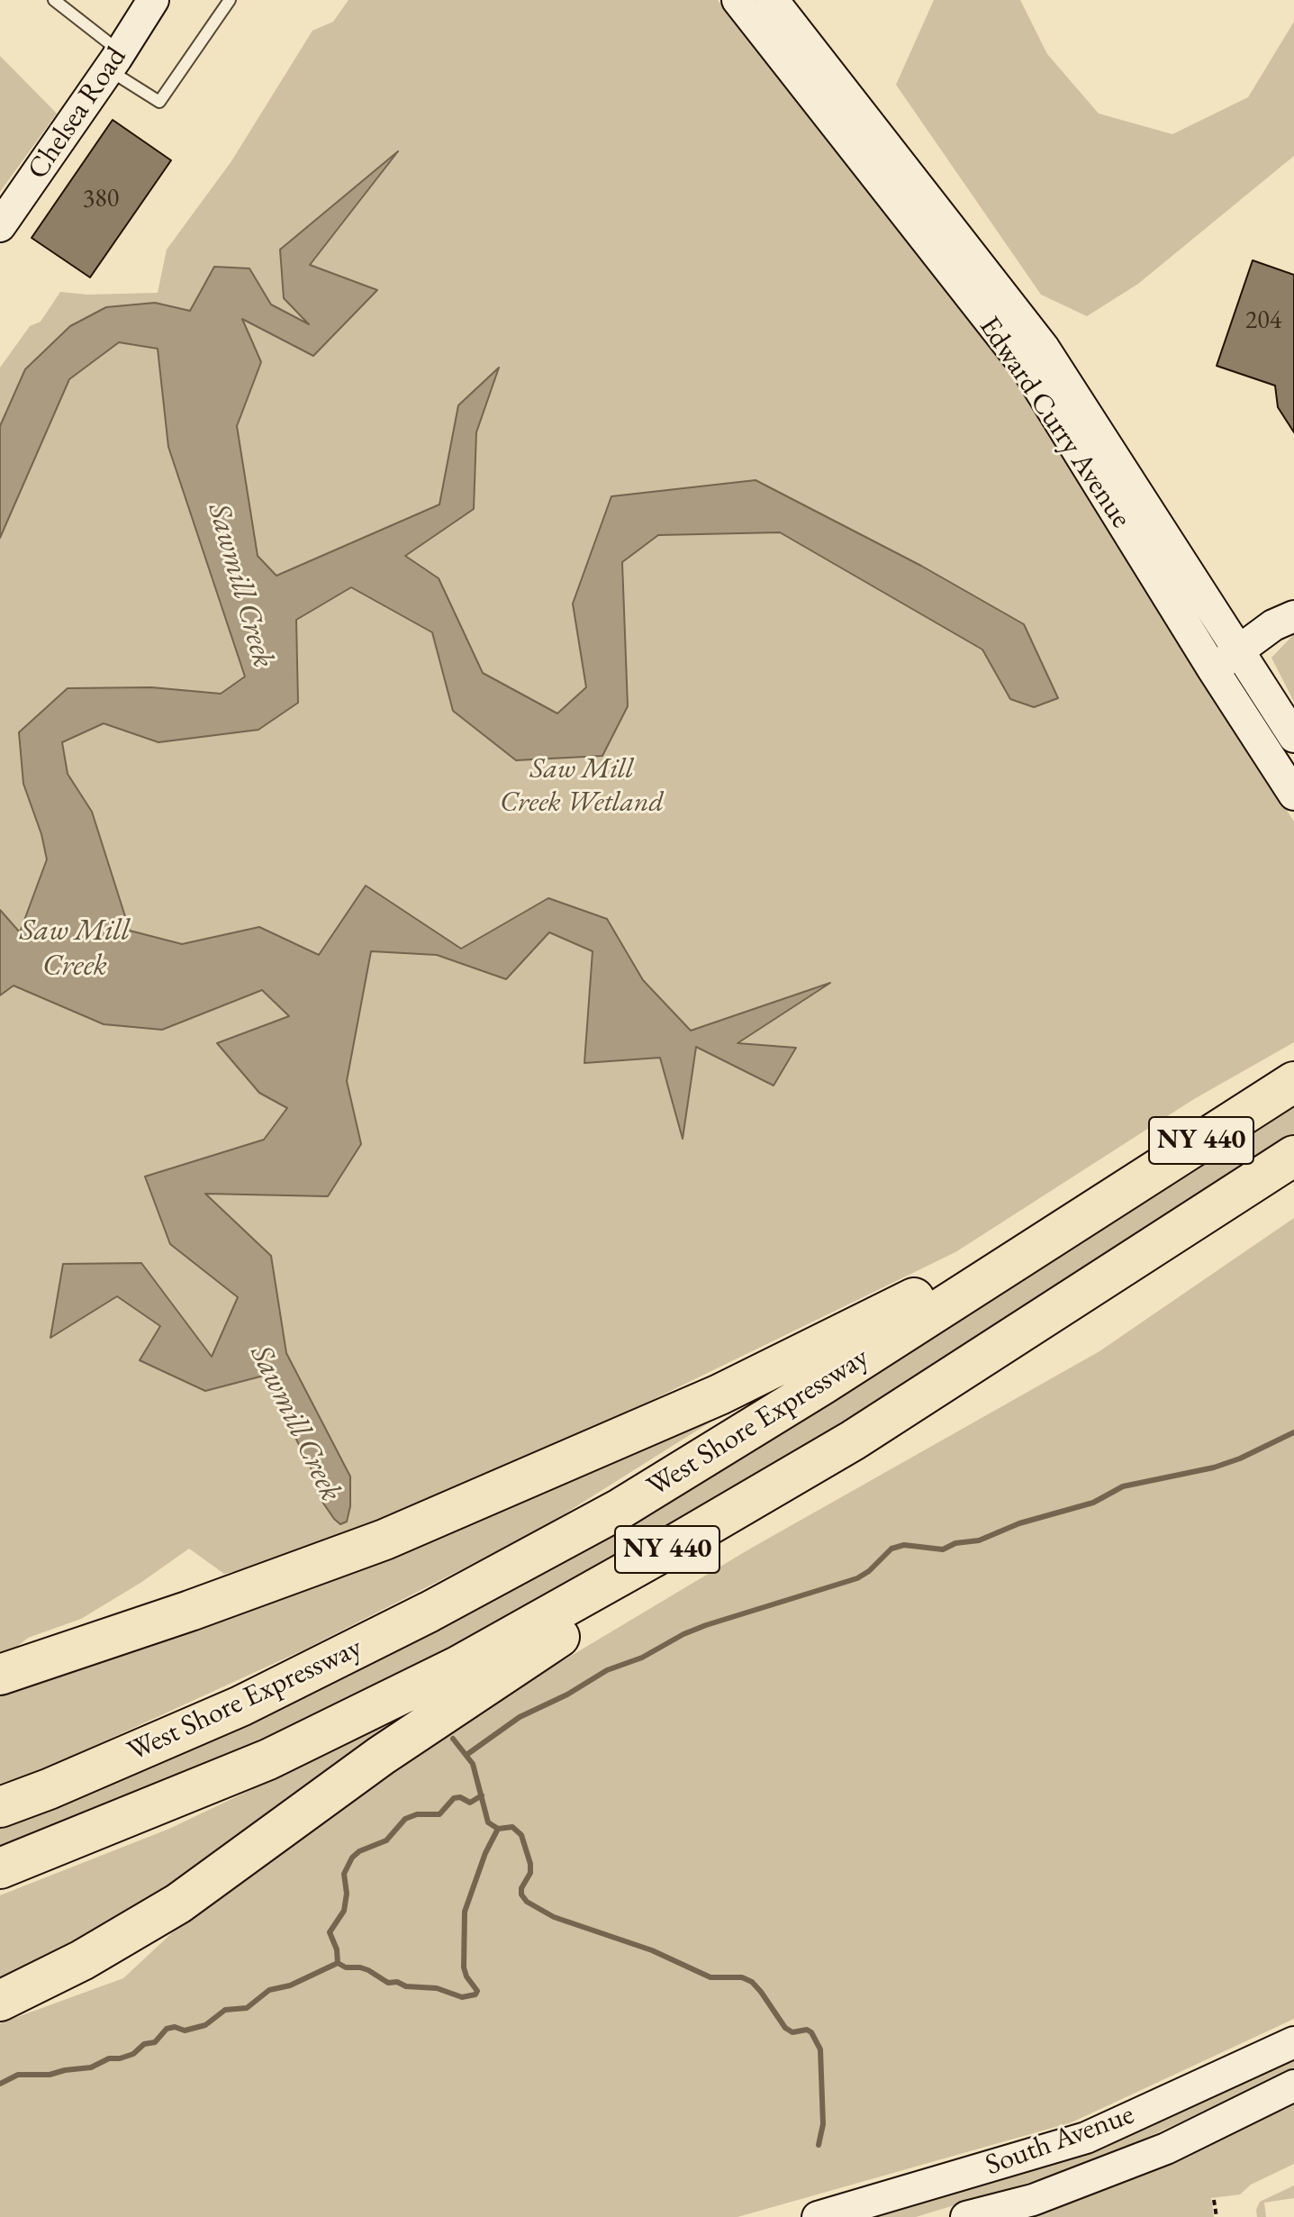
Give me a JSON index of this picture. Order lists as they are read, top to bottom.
{
  "streets": {
    "highway": ["NY 440", "West Shore Expressway"],
    "street": ["Chelsea Road", "Edward Curry Avenue", "South Avenue"]
  },
  "water": ["Sawmill Creek", "Saw Mill Creek"],
  "parks": ["Saw Mill Creek Wetland"],
  "house_numbers": ["380", "204"]
}
